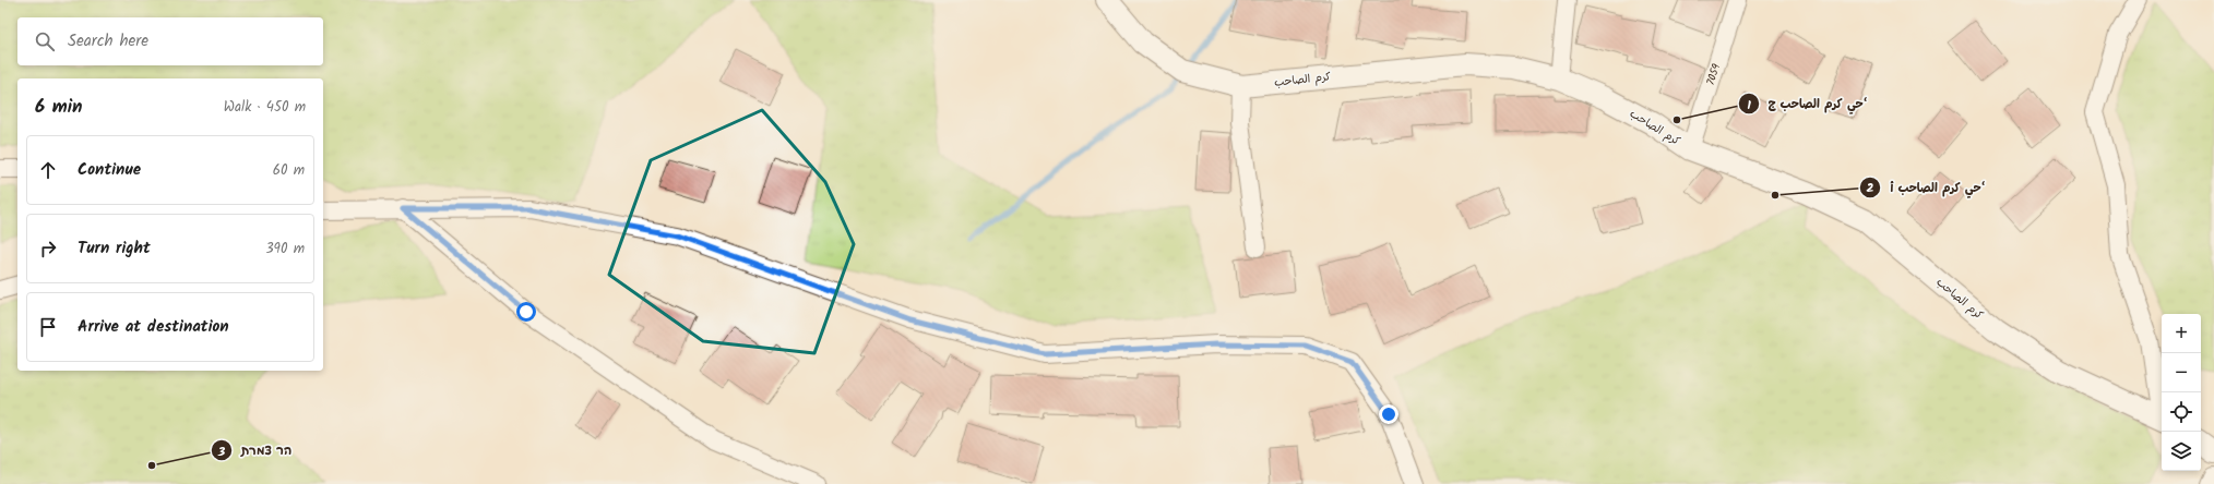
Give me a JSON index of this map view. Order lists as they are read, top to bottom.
{
  "streets": {
    "street": ["7059", "كرم الصاحب"]
  },
  "crossings": [
    ["7059", "كرم الصاحب"]
  ],
  "places": ["حي كرم الصاحب ج‘", "حي كرم الصاحب أ‘", "הר צמרת"],
  "page": {
    "search": "Search here",
    "heading": ["6 min", "Walk · 450 m"],
    "list": [
      ["Continue", "60 m"],
      ["Turn right", "390 m"],
      "Arrive at destination"
    ],
    "map_buttons": ["+", "−"]
  }
}
